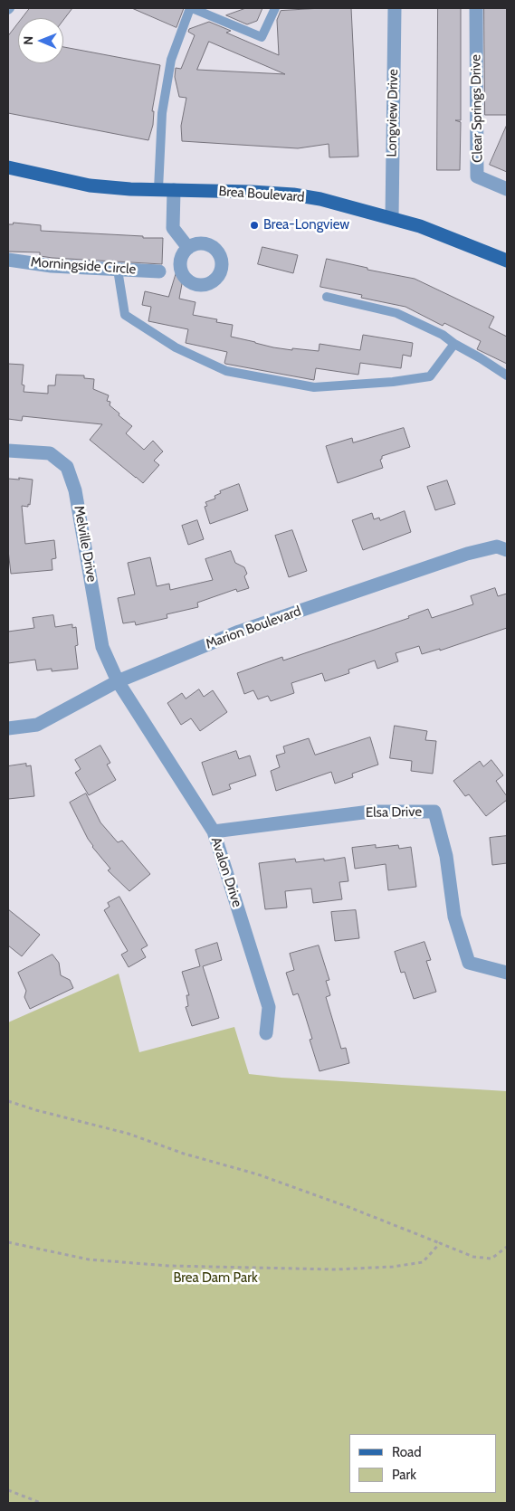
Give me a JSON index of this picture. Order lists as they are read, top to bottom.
{
  "streets": {
    "main road": ["Brea Boulevard"],
    "street": [
      "Clear Springs Drive",
      "Longview Drive",
      "Morningside Circle",
      "Melville Drive",
      "Marion Boulevard",
      "Elsa Drive",
      "Avalon Drive"
    ]
  },
  "crossings": [
    ["Longview Drive", "Brea Boulevard"],
    ["Melville Drive", "Marion Boulevard"],
    ["Melville Drive", "Avalon Drive"],
    ["Marion Boulevard", "Avalon Drive"],
    ["Elsa Drive", "Avalon Drive"]
  ],
  "parks": ["Brea Dam Park"],
  "places": ["Brea-Longview"],
  "legend": ["Road", "Park"],
  "north": "left"
}
